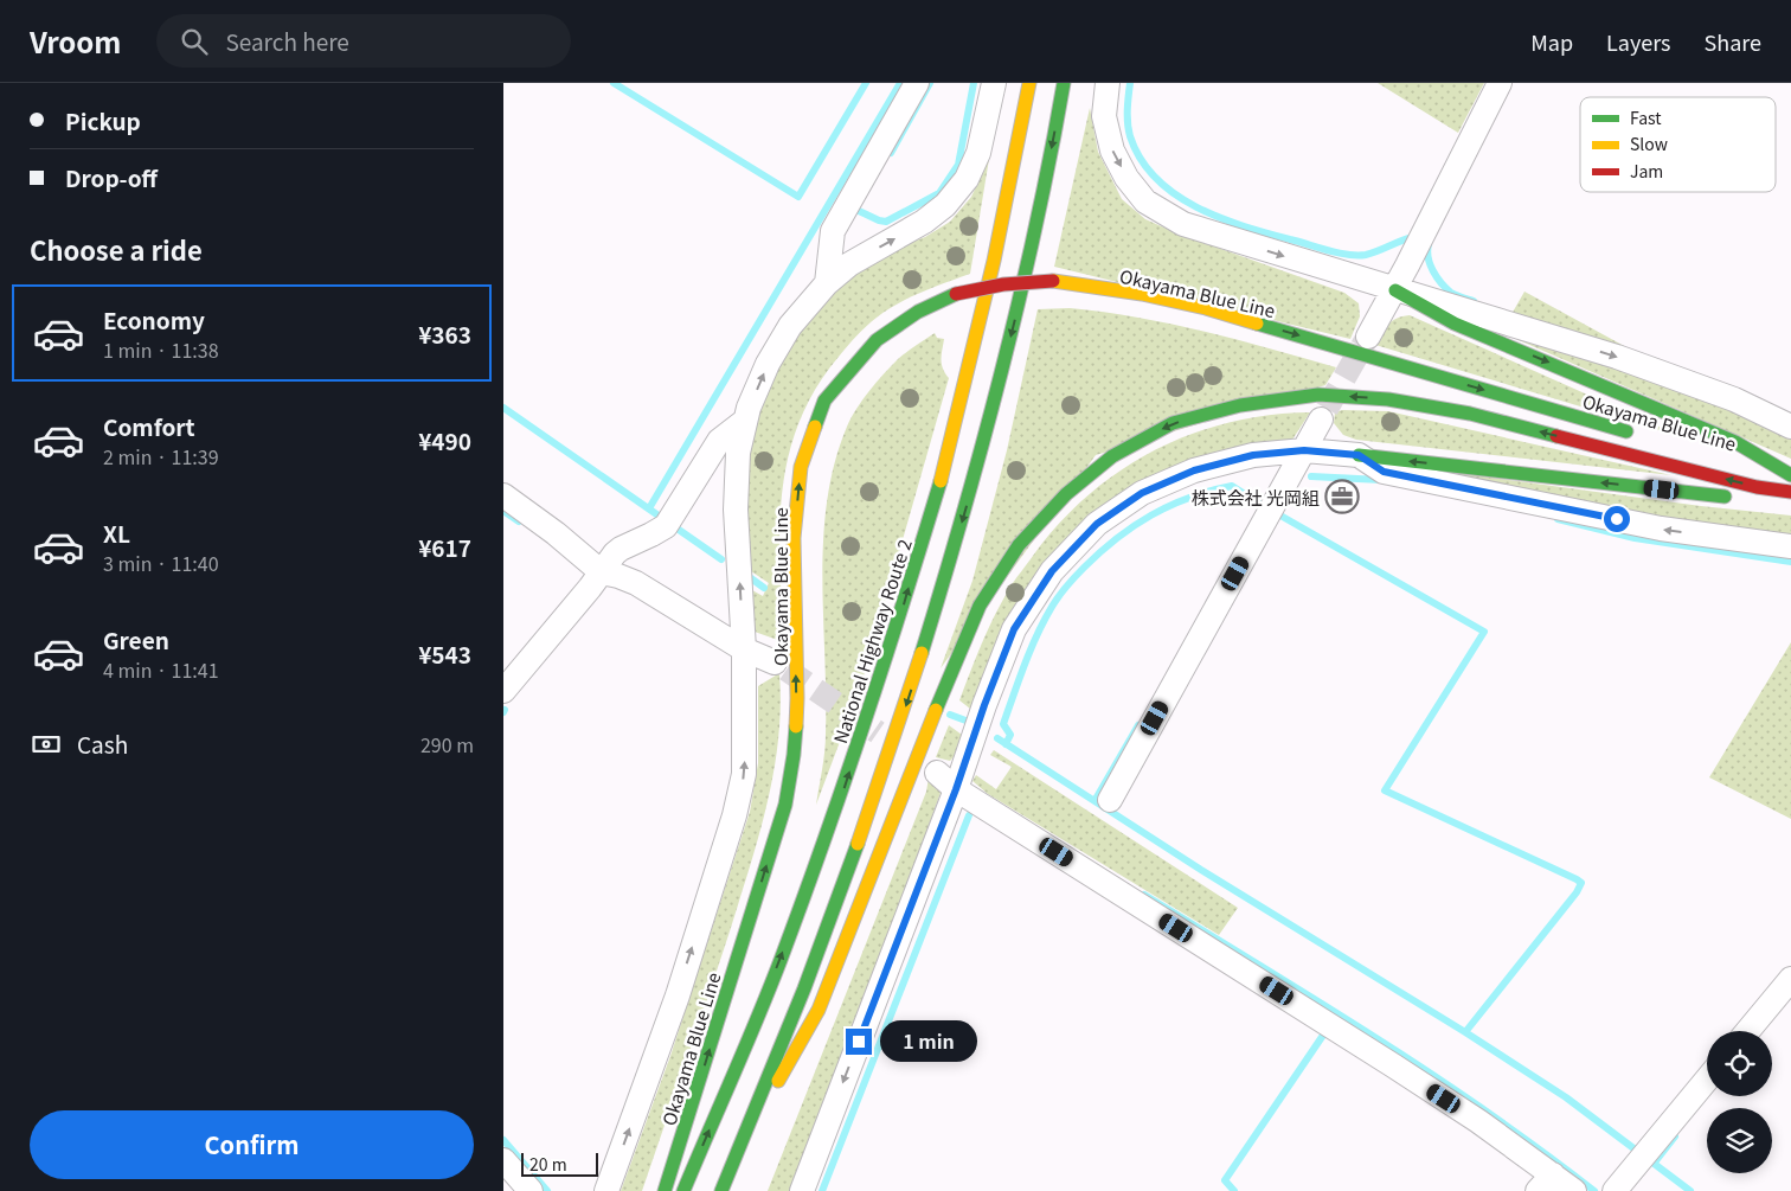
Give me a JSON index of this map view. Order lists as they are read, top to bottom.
{
  "streets": {
    "main road": ["Okayama Blue Line", "National Highway Route 2"]
  },
  "places": {
    "office": ["株式会社 光岡組"]
  },
  "legend": ["Fast", "Slow", "Jam"],
  "scale_bar": "20 m",
  "page": {
    "header": "Vroom",
    "search": "Search here",
    "nav": ["Map", "Layers", "Share"],
    "banner": ["Pickup", "Drop-off"],
    "heading": "Choose a ride",
    "list": [
      {
        "name": "Economy",
        "note": "1 min · 11:38",
        "value": "¥363"
      },
      {
        "name": "Comfort",
        "note": "2 min · 11:39",
        "value": "¥490"
      },
      {
        "name": "XL",
        "note": "3 min · 11:40",
        "value": "¥617"
      },
      {
        "name": "Green",
        "note": "4 min · 11:41",
        "value": "¥543"
      }
    ],
    "pay": ["Cash", "290 m"],
    "bubble": "1 min",
    "buttons": "Confirm",
    "scale": "20 m"
  }
}
